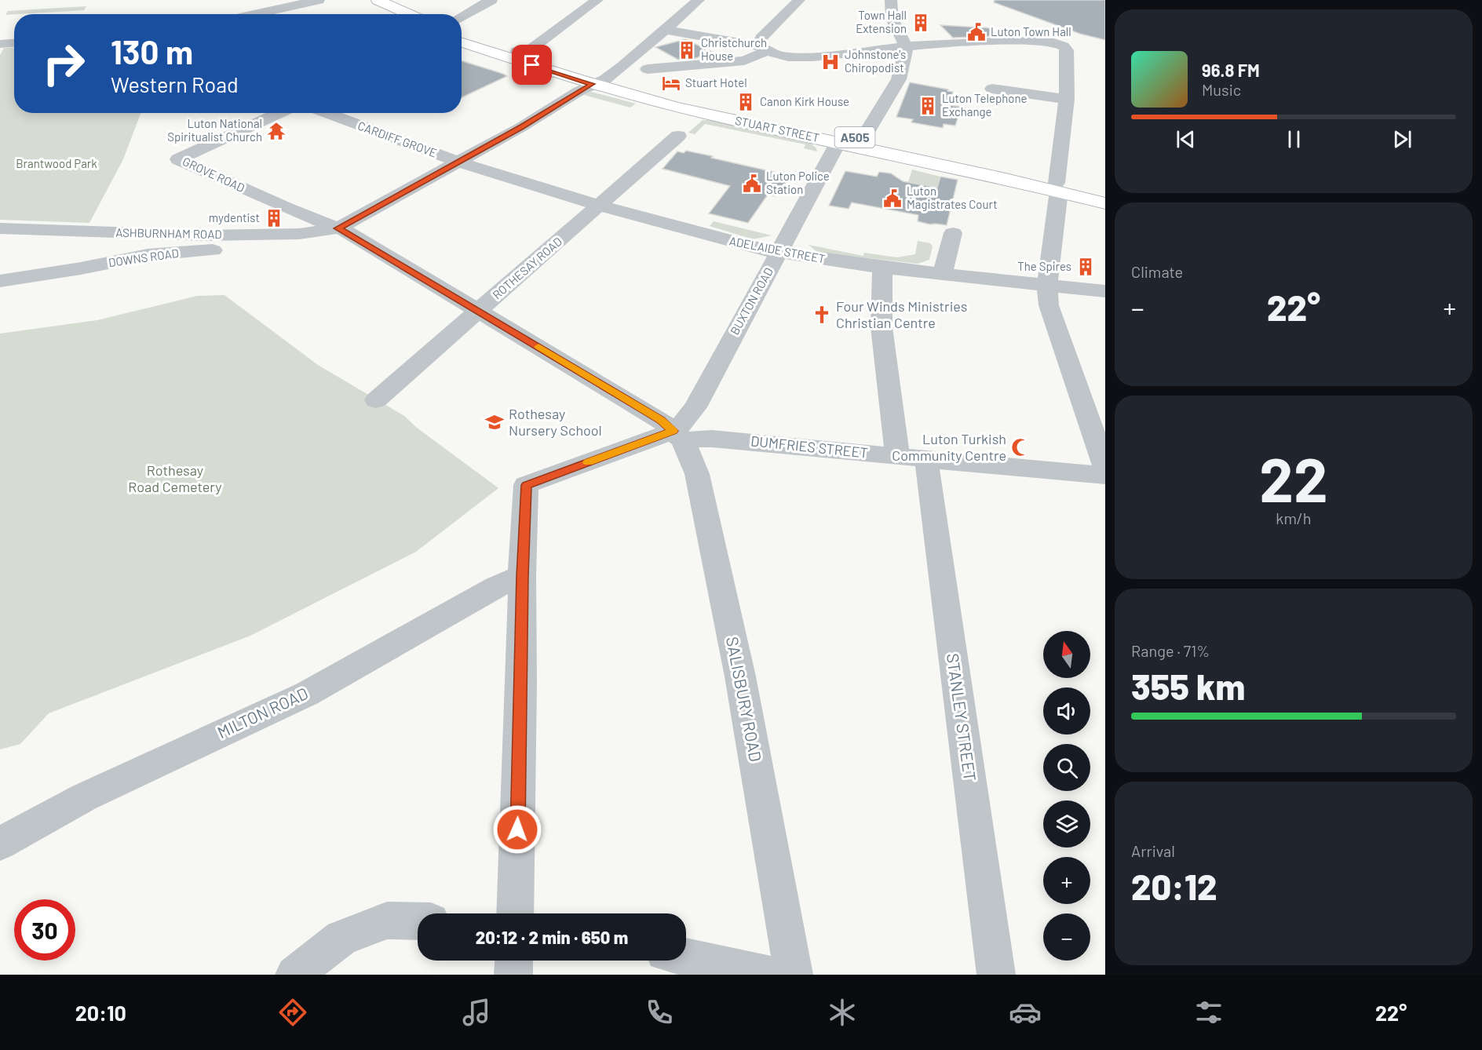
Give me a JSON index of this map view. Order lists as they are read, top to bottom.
{
  "streets": {
    "highway": ["STUART STREET", "A505"],
    "street": [
      "CARDIFF GROVE",
      "GROVE ROAD",
      "ASHBURNHAM ROAD",
      "ADELAIDE STREET",
      "DOWNS ROAD",
      "ROTHESAY ROAD",
      "BUXTON ROAD",
      "DUMFRIES STREET",
      "SALISBURY ROAD",
      "MILTON ROAD",
      "STANLEY STREET"
    ]
  },
  "crossings": [
    ["STUART STREET", "A505"],
    ["STUART STREET", "BUXTON ROAD"],
    ["CARDIFF GROVE", "ADELAIDE STREET"],
    ["GROVE ROAD", "ASHBURNHAM ROAD"],
    ["ASHBURNHAM ROAD", "DOWNS ROAD"],
    ["ADELAIDE STREET", "ROTHESAY ROAD"],
    ["ADELAIDE STREET", "BUXTON ROAD"],
    ["BUXTON ROAD", "DUMFRIES STREET"],
    ["BUXTON ROAD", "SALISBURY ROAD"],
    ["DUMFRIES STREET", "SALISBURY ROAD"],
    ["DUMFRIES STREET", "STANLEY STREET"]
  ],
  "parks": ["Brantwood Park", "Rothesay Road Cemetery"],
  "places": {
    "building": [
      "Town Hall Extension",
      "Christchurch House",
      "Canon Kirk House",
      "Luton Telephone Exchange",
      "mydentist",
      "The Spires"
    ],
    "public building": ["Luton Town Hall", "Luton Police Station", "Luton Magistrates Court"],
    "hospital": ["Johnstone's Chiropodist"],
    "hotel": ["Stuart Hotel"],
    "temple": ["Luton National Spiritualist Church"],
    "church": ["Four Winds Ministries Christian Centre"],
    "school or university": ["Rothesay Nursery School"],
    "mosque": ["Luton Turkish Community Centre"]
  },
  "north": "top",
  "page": {
    "turn": ["130 m", "Western Road"],
    "song": ["96.8 FM", "Music"],
    "tile": [
      "Climate",
      ["22", "km/h"],
      ["Range · 71%", "355 km"],
      ["Arrival", "20:12"]
    ],
    "heat": ["−", "22°", "+"],
    "map_buttons": ["+", "−"],
    "limit": "30",
    "trip": "20:12 · 2 min · 650 m",
    "tabs": ["20:10", "22°"]
  }
}
